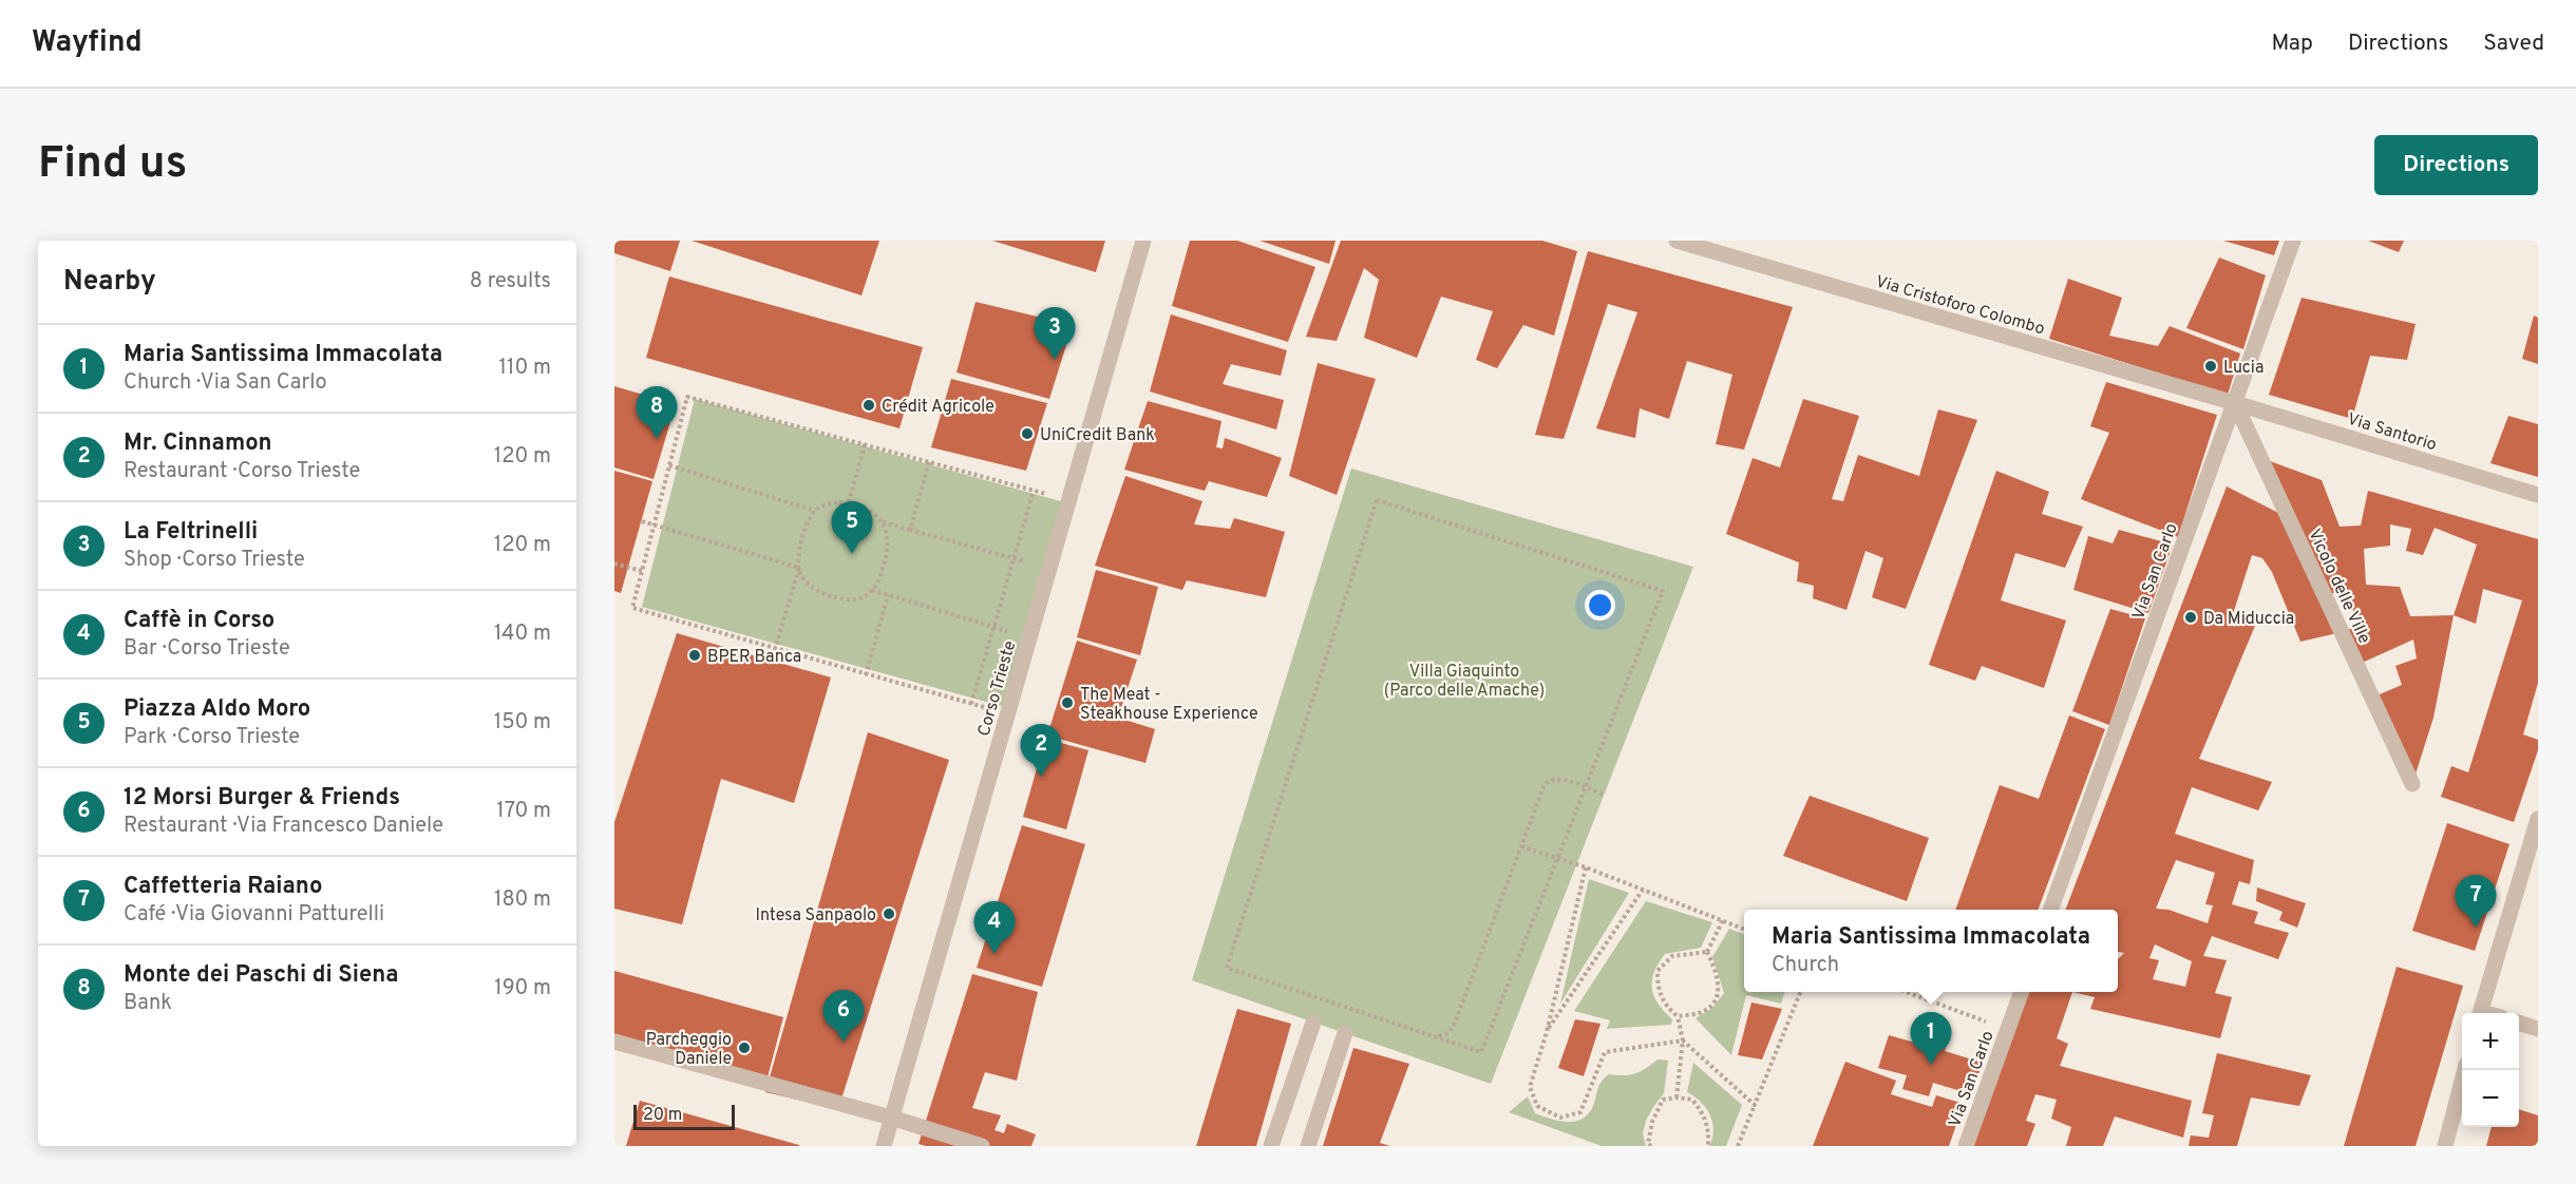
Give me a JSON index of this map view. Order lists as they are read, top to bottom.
{
  "streets": {
    "street": [
      "Via Cristoforo Colombo",
      "Via Santorio",
      "Via San Carlo",
      "Vicolo delle Ville",
      "Corso Trieste"
    ]
  },
  "crossings": [
    ["Via Cristoforo Colombo", "Via Santorio"],
    ["Via Cristoforo Colombo", "Via San Carlo"],
    ["Via Cristoforo Colombo", "Vicolo delle Ville"],
    ["Via Santorio", "Via San Carlo"],
    ["Via Santorio", "Vicolo delle Ville"],
    ["Via San Carlo", "Vicolo delle Ville"]
  ],
  "parks": ["Villa Giaquinto (Parco delle Amache)"],
  "places": [
    "Lucia",
    "Crédit Agricole",
    "UniCredit Bank",
    "Da Miduccia",
    "BPER Banca",
    "The Meat - Steakhouse Experience",
    "Intesa Sanpaolo",
    "Parcheggio Daniele"
  ],
  "scale_bar": "20 m",
  "page": {
    "header": "Wayfind",
    "nav": ["Map", "Directions", "Saved"],
    "buttons": "Directions",
    "title": "Find us",
    "heading": ["Nearby", "8 results"],
    "pins": [
      "3",
      "8",
      "5",
      "2",
      "7",
      "4",
      "6",
      "1"
    ],
    "list": [
      {
        "mark": "1",
        "name": "Maria Santissima Immacolata",
        "note": "Church · Via San Carlo",
        "value": "110 m"
      },
      {
        "mark": "2",
        "name": "Mr. Cinnamon",
        "note": "Restaurant · Corso Trieste",
        "value": "120 m"
      },
      {
        "mark": "3",
        "name": "La Feltrinelli",
        "note": "Shop · Corso Trieste",
        "value": "120 m"
      },
      {
        "mark": "4",
        "name": "Caffè in Corso",
        "note": "Bar · Corso Trieste",
        "value": "140 m"
      },
      {
        "mark": "5",
        "name": "Piazza Aldo Moro",
        "note": "Park · Corso Trieste",
        "value": "150 m"
      },
      {
        "mark": "6",
        "name": "12 Morsi Burger & Friends",
        "note": "Restaurant · Via Francesco Daniele",
        "value": "170 m"
      },
      {
        "mark": "7",
        "name": "Caffetteria Raiano",
        "note": "Café · Via Giovanni Patturelli",
        "value": "180 m"
      },
      {
        "mark": "8",
        "name": "Monte dei Paschi di Siena",
        "note": "Bank",
        "value": "190 m"
      }
    ],
    "popup": ["Maria Santissima Immacolata", "Church"],
    "map_buttons": ["+", "−"],
    "scale": "20 m"
  }
}
